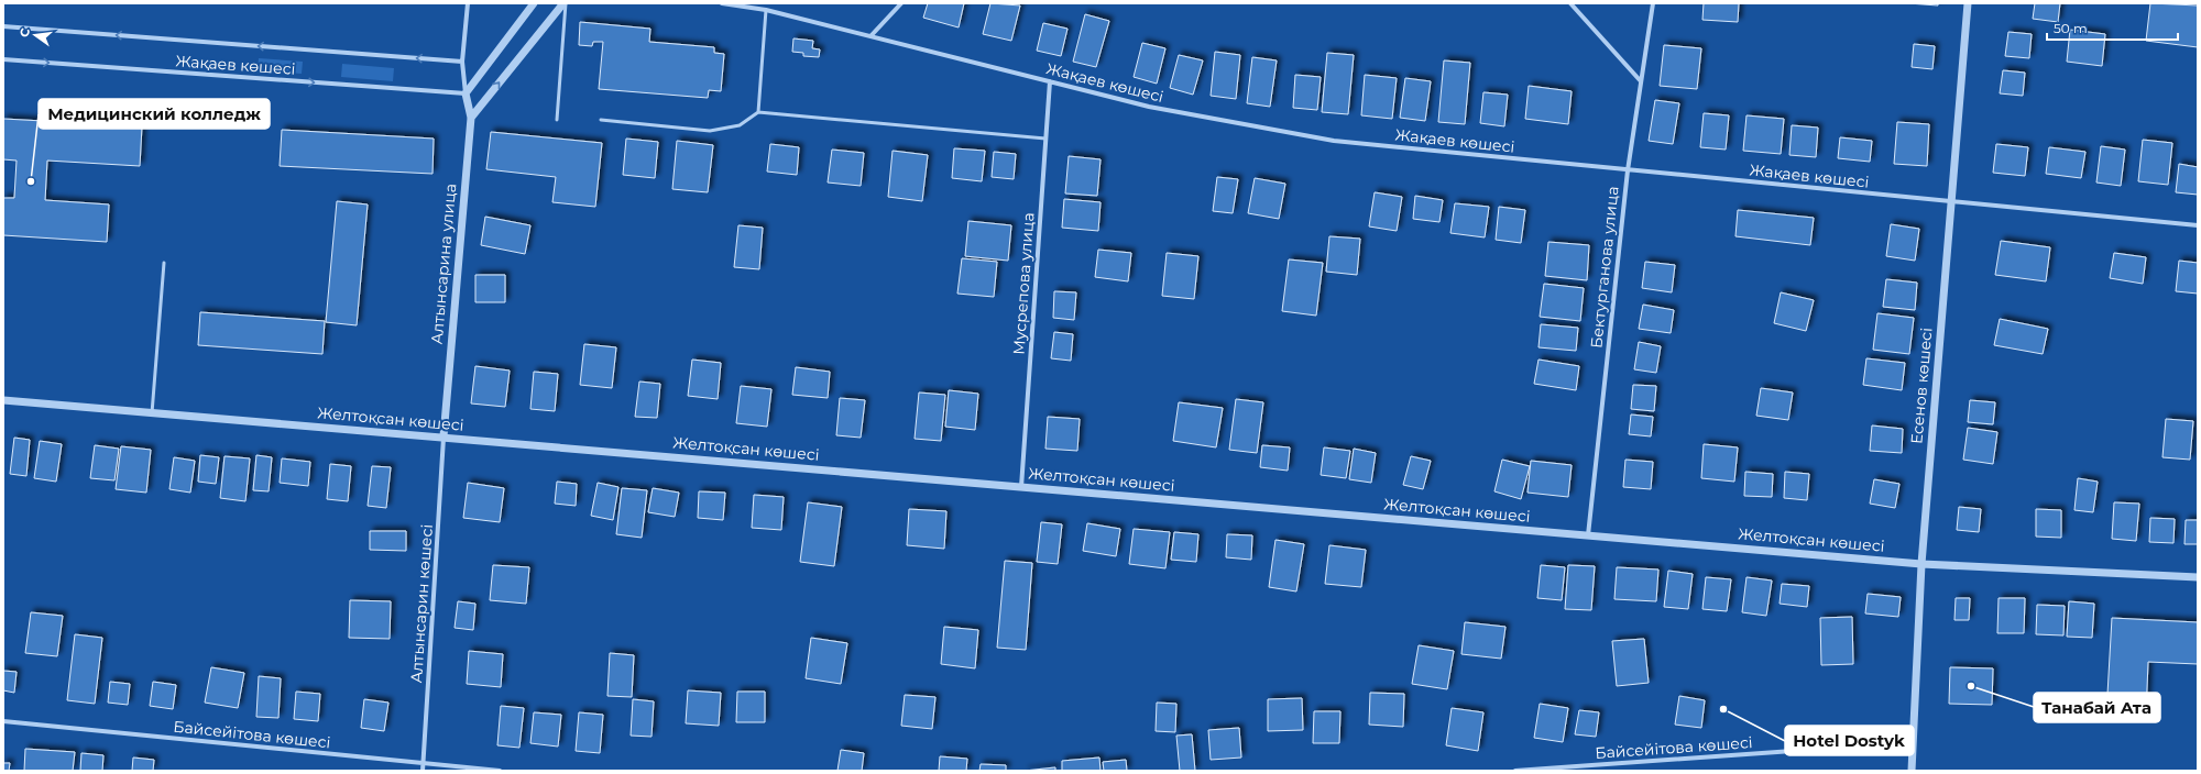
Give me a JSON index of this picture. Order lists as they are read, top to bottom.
{
  "streets": {
    "street": [
      "Жақаев көшесі",
      "Алтынсарина улица",
      "Бектурганова улица",
      "Мусрепова улица",
      "Есенов көшесі",
      "Желтоқсан көшесі",
      "Алтынсарин көшесі",
      "Байсейітова көшесі"
    ]
  },
  "crossings": [
    ["Жақаев көшесі", "Алтынсарина улица"],
    ["Жақаев көшесі", "Бектурганова улица"],
    ["Жақаев көшесі", "Мусрепова улица"],
    ["Жақаев көшесі", "Есенов көшесі"],
    ["Алтынсарина улица", "Желтоқсан көшесі"],
    ["Алтынсарина улица", "Алтынсарин көшесі"],
    ["Бектурганова улица", "Желтоқсан көшесі"],
    ["Мусрепова улица", "Желтоқсан көшесі"],
    ["Есенов көшесі", "Желтоқсан көшесі"],
    ["Есенов көшесі", "Байсейітова көшесі"],
    ["Желтоқсан көшесі", "Алтынсарин көшесі"],
    ["Алтынсарин көшесі", "Байсейітова көшесі"]
  ],
  "places": ["Медицинский колледж", "Танабай Ата", "Hotel Dostyk"],
  "scale_bar": "50 m",
  "north": "left"
}
